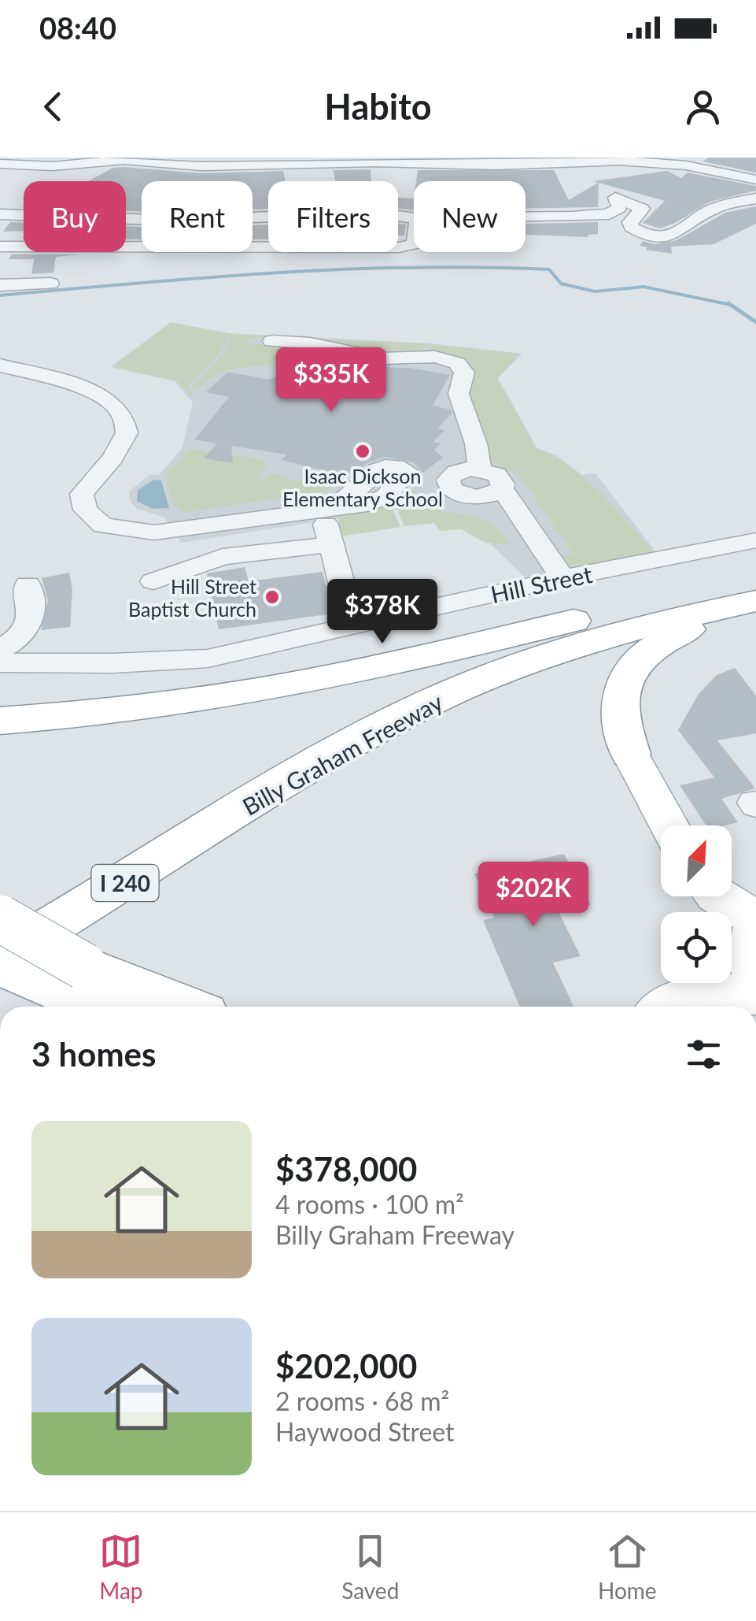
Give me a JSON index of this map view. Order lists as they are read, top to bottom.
{
  "streets": {
    "highway": ["Billy Graham Freeway", "I 240"],
    "street": ["Hill Street"]
  },
  "places": ["Isaac Dickson Elementary School", "Hill Street Baptist Church"],
  "north": "top right",
  "page": {
    "status": "08:40",
    "header": "Habito",
    "chip": [
      "Buy",
      "Rent",
      "Filters",
      "New"
    ],
    "price": ["$335K", "$378K", "$202K"],
    "heading": "3 homes",
    "list": [
      {
        "name": "$378,000",
        "note": "4 rooms · 100 m² · Billy Graham Freeway"
      },
      {
        "name": "$202,000",
        "note": "2 rooms · 68 m² · Haywood Street"
      }
    ],
    "tabs": ["Map", "Saved", "Home"]
  }
}
